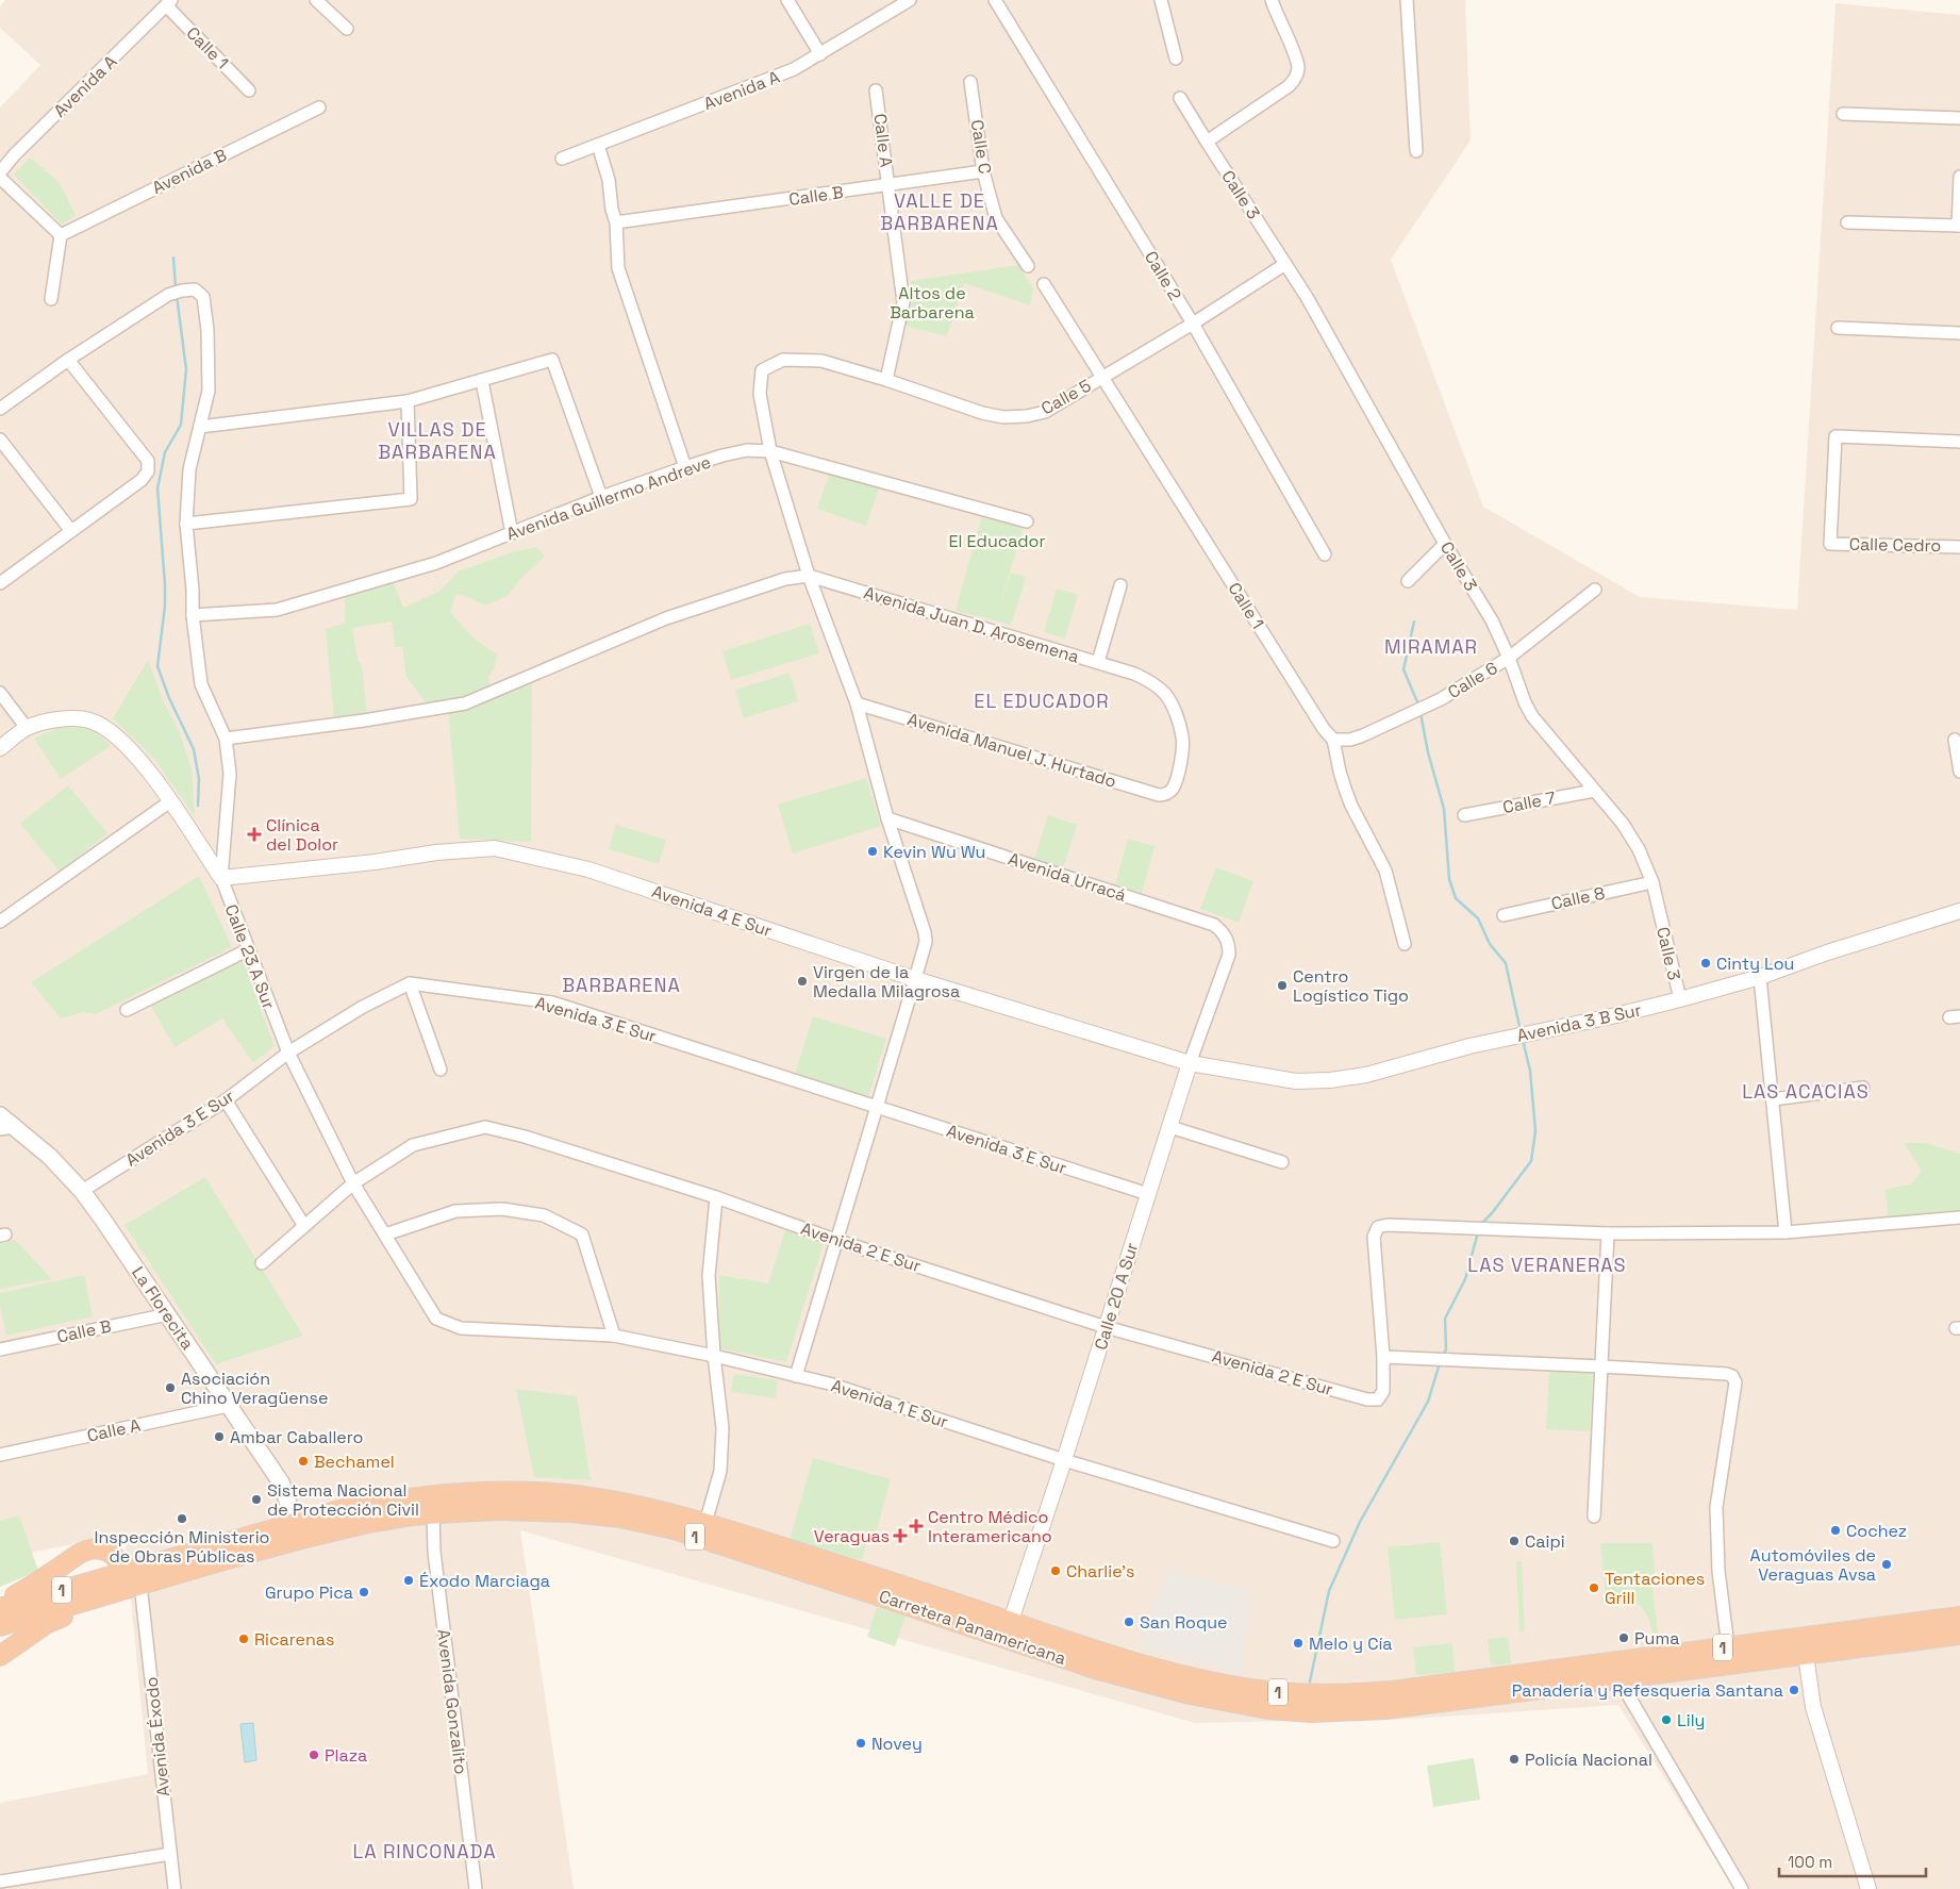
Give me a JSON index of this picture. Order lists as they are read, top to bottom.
{
  "streets": {
    "highway": ["1", "Carretera Panamericana"],
    "main road": ["La Florecita"],
    "street": [
      "Calle 1",
      "Avenida A",
      "Calle A",
      "Calle C",
      "Avenida B",
      "Calle 3",
      "Calle B",
      "Calle 2",
      "Calle 5",
      "Avenida Guillermo Andreve",
      "Calle Cedro",
      "Avenida Juan D. Arosemena",
      "Calle 6",
      "Avenida Manuel J. Hurtado",
      "Calle 7",
      "Avenida Urracá",
      "Calle 8",
      "Avenida 4 E Sur",
      "Calle 23 A Sur",
      "Avenida 3 E Sur",
      "Avenida 3 B Sur",
      "Avenida 2 E Sur",
      "Calle 20 A Sur",
      "Avenida 1 E Sur",
      "Avenida Gonzalito",
      "Avenida Éxodo"
    ]
  },
  "crossings": [
    ["Calle 1", "Avenida A"],
    ["Calle 1", "Calle 5"],
    ["Calle 1", "Calle 6"],
    ["Calle A", "Calle B"],
    ["Calle A", "Calle 5"],
    ["Calle A", "La Florecita"],
    ["Calle C", "Calle B"],
    ["Calle 3", "Calle 5"],
    ["Calle 3", "Calle 6"],
    ["Calle 3", "Calle 7"],
    ["Calle 3", "Calle 8"],
    ["Calle 3", "Avenida 3 B Sur"],
    ["Calle B", "La Florecita"],
    ["Calle 2", "Calle 5"],
    ["Calle 5", "Avenida Guillermo Andreve"],
    ["Avenida Guillermo Andreve", "Calle 23 A Sur"],
    ["Avenida Juan D. Arosemena", "Avenida Manuel J. Hurtado"],
    ["Avenida Urracá", "Calle 20 A Sur"],
    ["Avenida 4 E Sur", "Calle 23 A Sur"],
    ["Avenida 4 E Sur", "Avenida 3 B Sur"],
    ["Avenida 4 E Sur", "Calle 20 A Sur"],
    ["Calle 23 A Sur", "Avenida 3 E Sur"],
    ["Calle 23 A Sur", "Avenida 2 E Sur"],
    ["Calle 23 A Sur", "Avenida 1 E Sur"],
    ["Avenida 3 E Sur", "Calle 20 A Sur"],
    ["Avenida 3 E Sur", "La Florecita"],
    ["Avenida 3 B Sur", "Calle 20 A Sur"],
    ["Avenida 2 E Sur", "Calle 20 A Sur"],
    ["Calle 20 A Sur", "Avenida 1 E Sur"],
    ["Calle 20 A Sur", "Carretera Panamericana"],
    ["La Florecita", "Carretera Panamericana"],
    ["Carretera Panamericana", "Avenida Gonzalito"],
    ["Carretera Panamericana", "Avenida Éxodo"]
  ],
  "districts": [
    "VALLE DE BARBARENA",
    "VILLAS DE BARBARENA",
    "MIRAMAR",
    "EL EDUCADOR",
    "BARBARENA",
    "LAS ACACIAS",
    "LAS VERANERAS",
    "LA RINCONADA"
  ],
  "parks": ["Altos de Barbarena", "El Educador"],
  "places": {
    "health": ["Clínica del Dolor", "Centro Médico Interamericano", "Veraguas"],
    "other": [
      "Kevin Wu Wu",
      "Cinty Lou",
      "Virgen de la Medalla Milagrosa",
      "Centro Logístico Tigo",
      "Asociación Chino Veragüense",
      "Ambar Caballero",
      "Bechamel",
      "Sistema Nacional de Protección Civil",
      "Inspección Ministerio de Obras Públicas",
      "Cochez",
      "Caipi",
      "Automóviles de Veraguas Avsa",
      "Charlie's",
      "Éxodo Marciaga",
      "Tentaciones Grill",
      "Grupo Pica",
      "San Roque",
      "Puma",
      "Ricarenas",
      "Melo y Cía",
      "Panadería y Refesqueria Santana",
      "Lily",
      "Novey",
      "Plaza",
      "Policía Nacional"
    ]
  },
  "scale_bar": "100 m"
}
